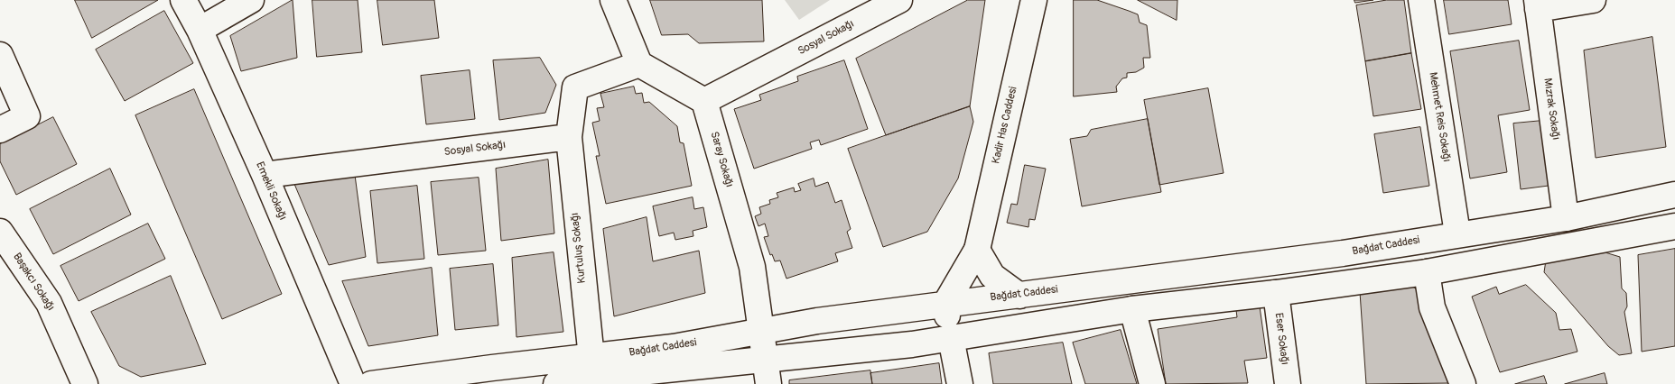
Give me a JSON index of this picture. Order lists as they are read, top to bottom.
{
  "streets": {
    "street": [
      "Sosyal Sokağı",
      "Mızrak Sokağı",
      "Mehmet Reis Sokağı",
      "Kadir Has Caddesi",
      "Saray Sokağı",
      "Emekli Sokağı",
      "Bağdat Caddesi",
      "Kurtuluş Sokağı",
      "Başakcı Sokağı",
      "Eser Sokağı"
    ]
  },
  "crossings": [
    ["Sosyal Sokağı", "Saray Sokağı"],
    ["Sosyal Sokağı", "Emekli Sokağı"],
    ["Sosyal Sokağı", "Kurtuluş Sokağı"],
    ["Mızrak Sokağı", "Bağdat Caddesi"],
    ["Mehmet Reis Sokağı", "Bağdat Caddesi"],
    ["Kadir Has Caddesi", "Bağdat Caddesi"],
    ["Saray Sokağı", "Bağdat Caddesi"],
    ["Bağdat Caddesi", "Kurtuluş Sokağı"],
    ["Bağdat Caddesi", "Eser Sokağı"]
  ]
}
